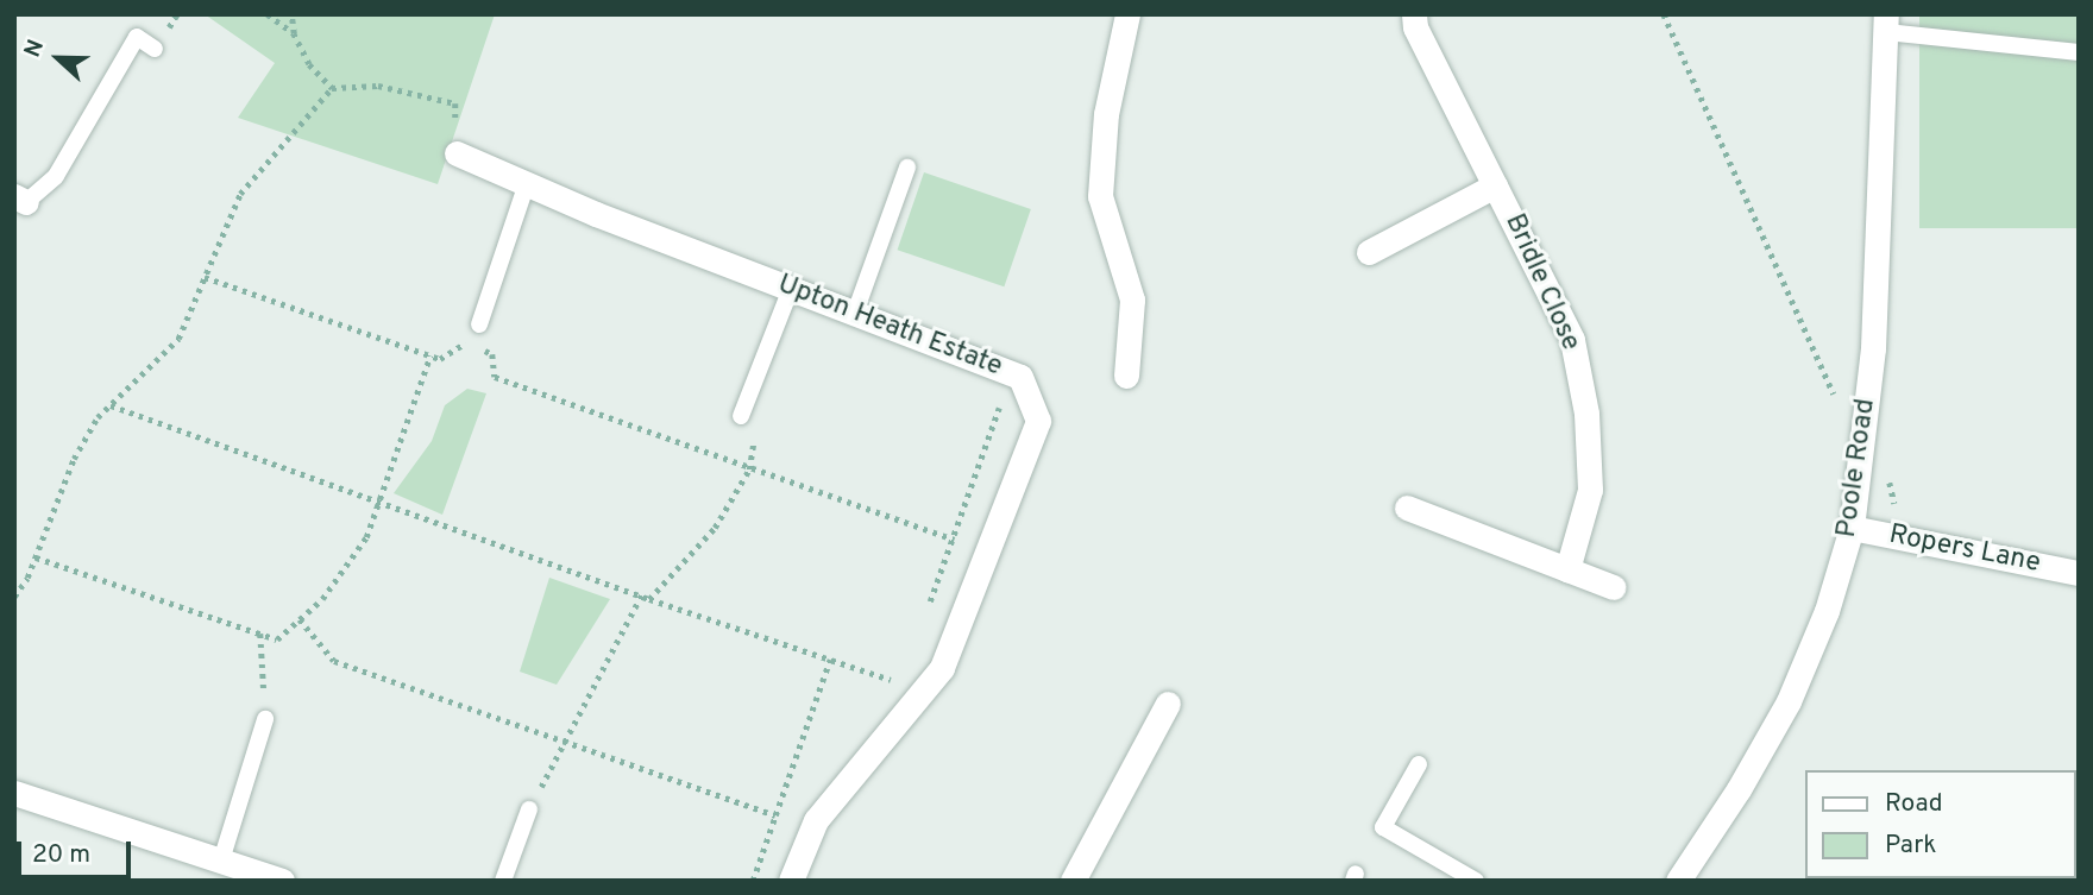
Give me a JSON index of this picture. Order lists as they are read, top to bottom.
{
  "streets": {
    "street": [
      "Bridle Close",
      "Upton Heath Estate",
      "Poole Road",
      "Ropers Lane"
    ]
  },
  "crossings": [
    ["Poole Road", "Ropers Lane"]
  ],
  "legend": ["Road", "Park"],
  "scale_bar": "20 m",
  "north": "left"
}
